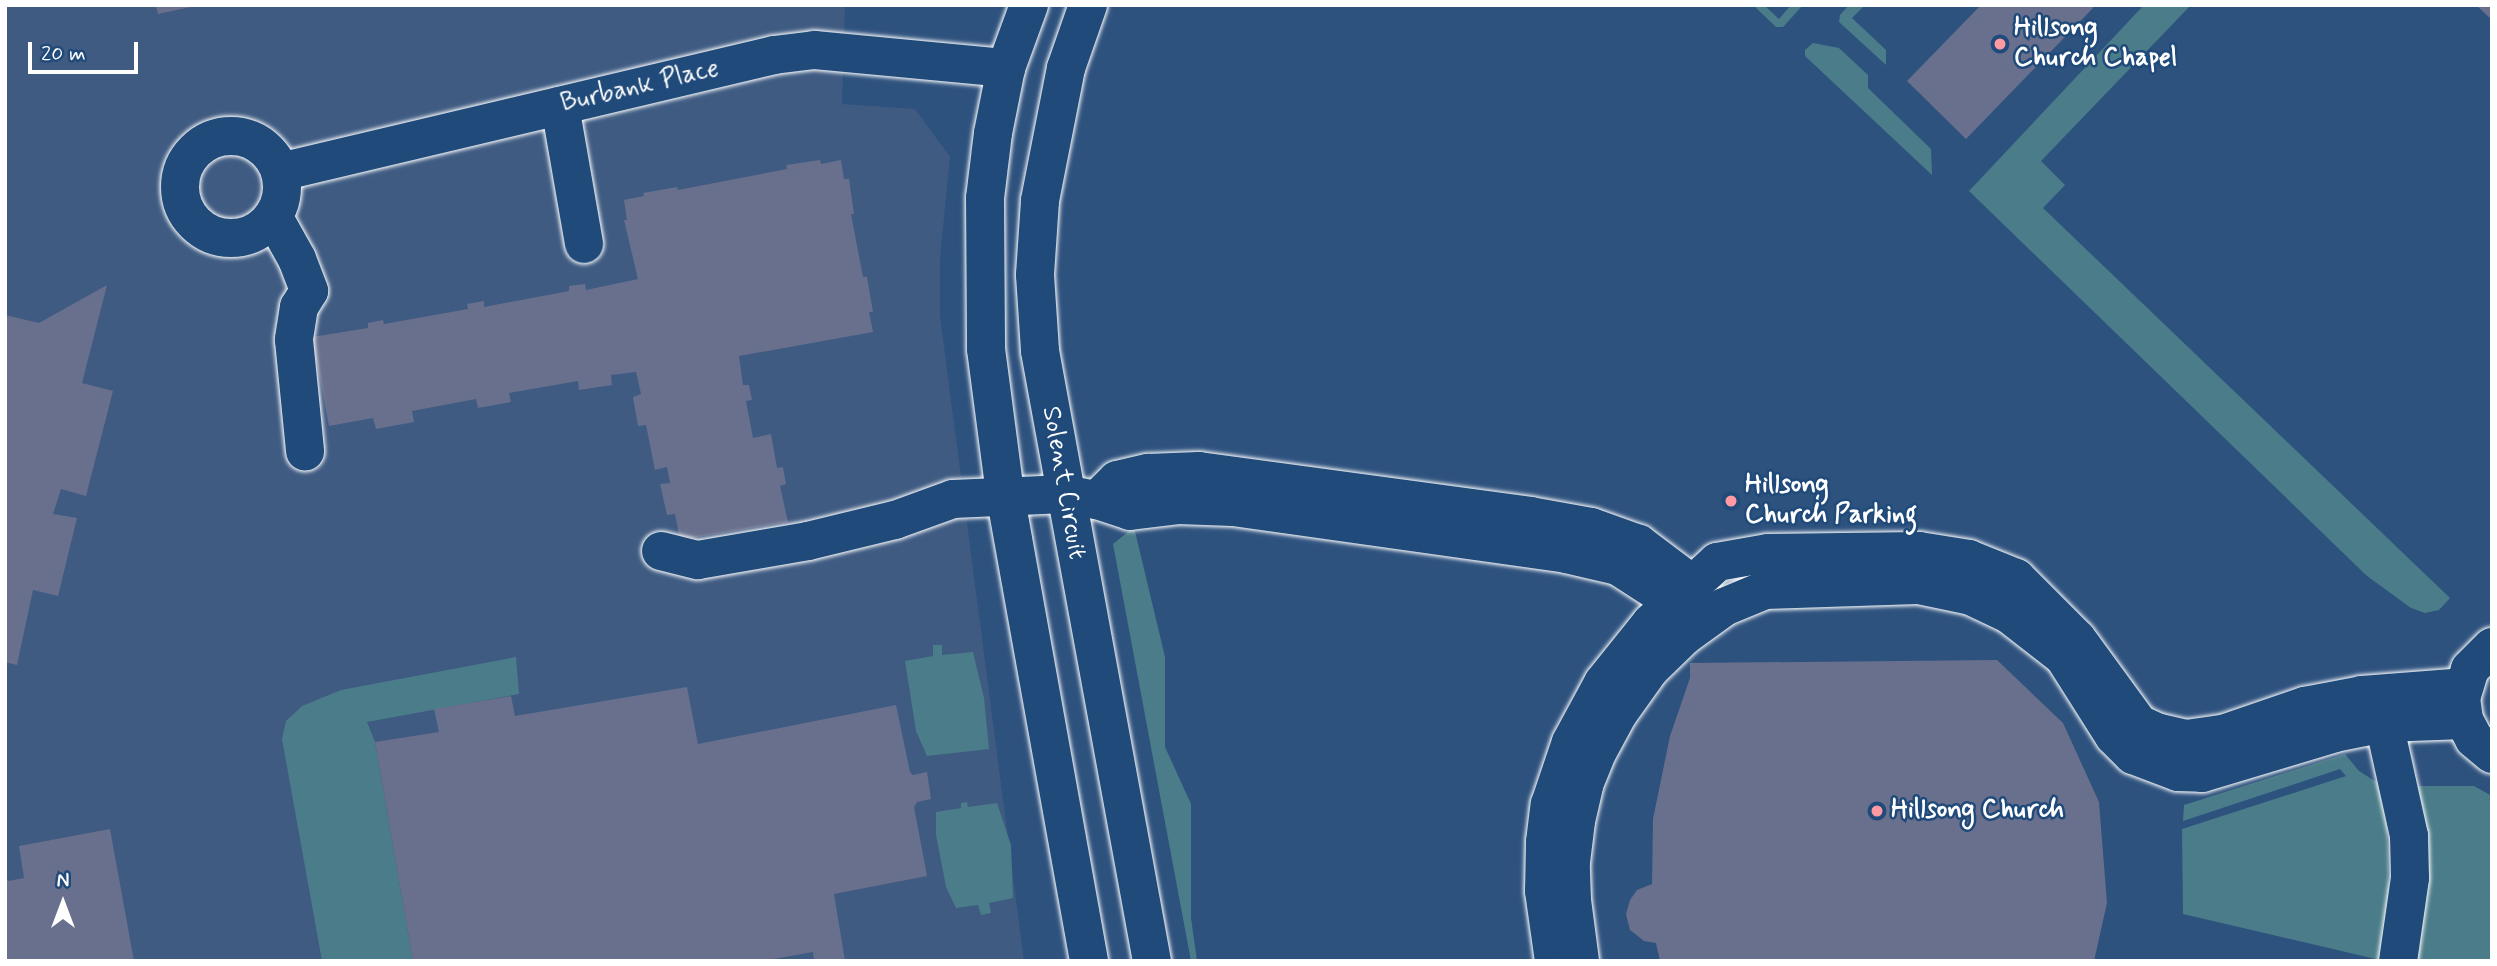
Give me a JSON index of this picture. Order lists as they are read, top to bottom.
{
  "streets": {
    "street": ["Burbank Place", "Solent Circuit"]
  },
  "places": ["Hillsong Church Chapel", "Hillsong Church Parking", "Hillsong Church"],
  "scale_bar": "20 m",
  "north": "top"
}
